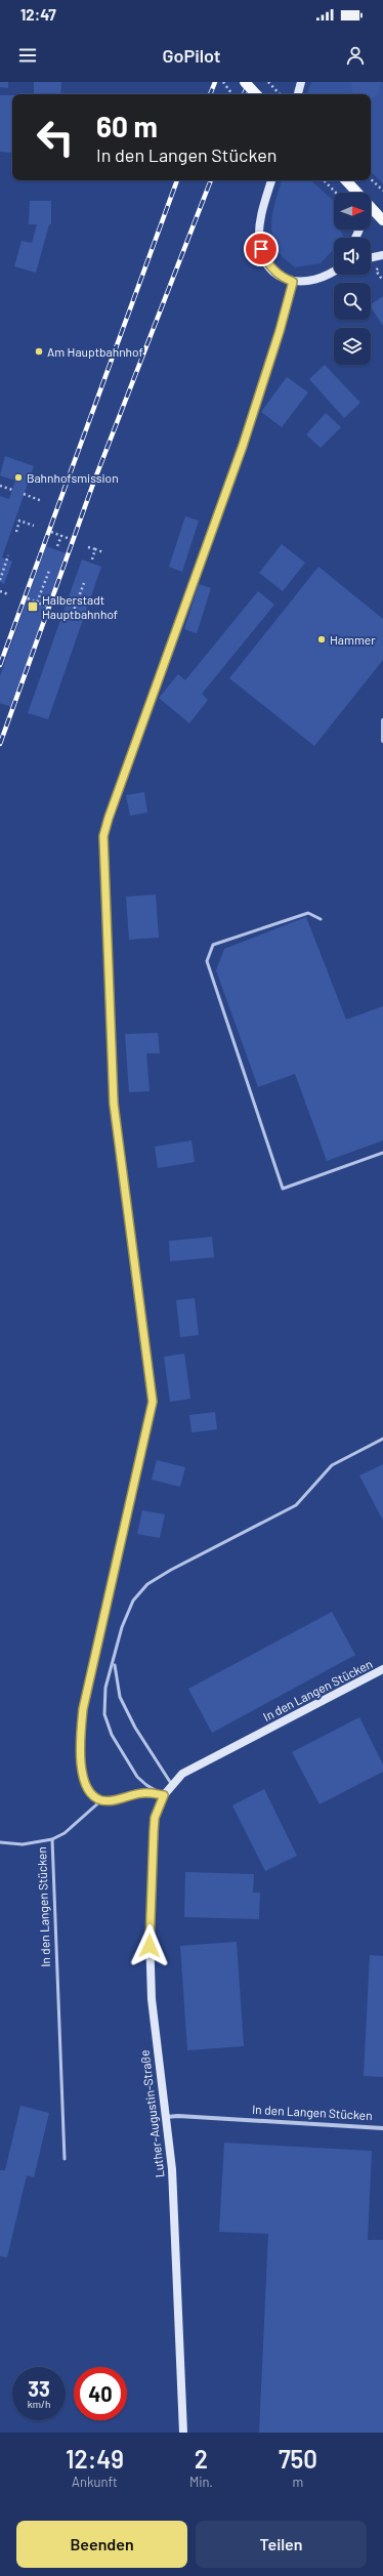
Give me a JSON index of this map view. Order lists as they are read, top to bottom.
{
  "streets": {
    "street": ["In den Langen Stücken", "Luther-Augustin-Straße"]
  },
  "crossings": [
    ["In den Langen Stücken", "Luther-Augustin-Straße"]
  ],
  "places": {
    "other": ["Am Hauptbahnhof", "Bahnhofsmission", "Hammer"],
    "transit": ["Halberstadt Hauptbahnhof"]
  },
  "north": "right",
  "page": {
    "status": "12:47",
    "header": "GoPilot",
    "turn": ["60 m", "In den Langen Stücken"],
    "speed": "33 km/h",
    "limit": "40",
    "eta": [
      "12:49",
      "Ankunft",
      "2",
      "Min.",
      "750",
      "m"
    ],
    "buttons": ["Beenden", "Teilen"]
  }
}
